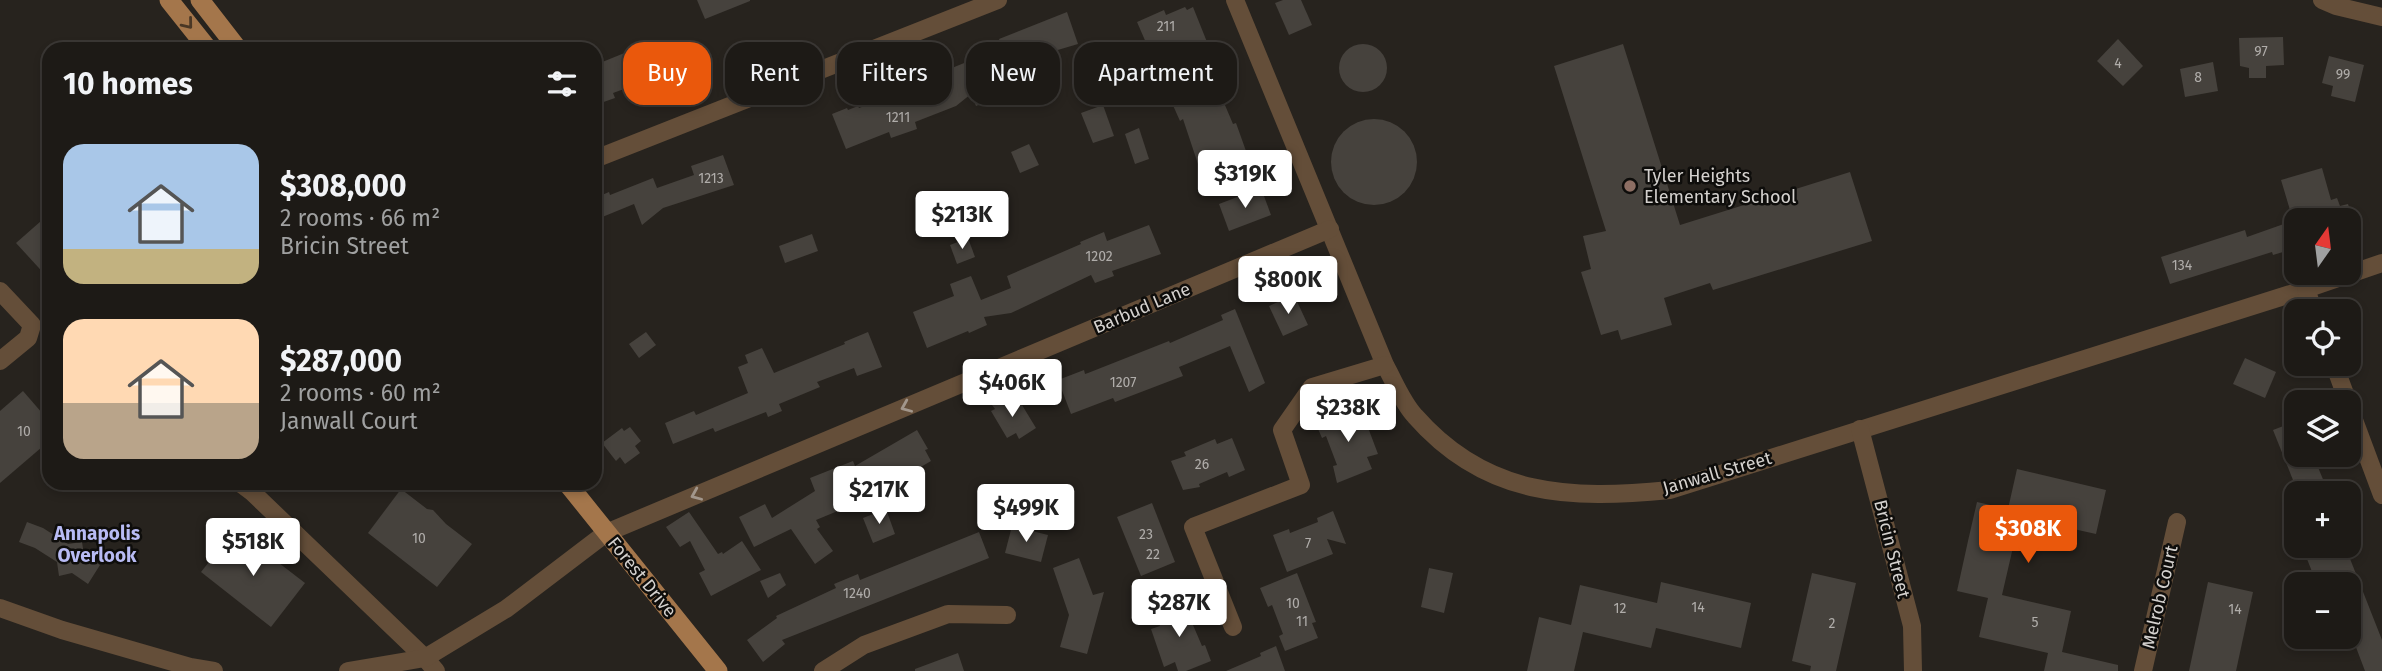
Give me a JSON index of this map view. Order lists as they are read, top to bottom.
{
  "streets": {
    "main road": ["Forest Drive"],
    "street": [
      "Barbud Lane",
      "Janwall Street",
      "Bricin Street",
      "Melrob Court"
    ]
  },
  "crossings": [
    ["Barbud Lane", "Janwall Street"],
    ["Barbud Lane", "Forest Drive"],
    ["Janwall Street", "Bricin Street"]
  ],
  "one_way": ["Barbud Lane"],
  "districts": ["Annapolis Overlook"],
  "places": ["Tyler Heights Elementary School"],
  "house_numbers": [
    "211",
    "97",
    "4",
    "99",
    "8",
    "1211",
    "1213",
    "1202",
    "134",
    "1207",
    "10",
    "26",
    "23",
    "10",
    "7",
    "22",
    "1240",
    "10",
    "14",
    "12",
    "14",
    "11",
    "5",
    "2"
  ],
  "north": "top",
  "page": {
    "chip": [
      "Buy",
      "Rent",
      "Filters",
      "New",
      "Apartment"
    ],
    "heading": "10 homes",
    "list": [
      {
        "name": "$308,000",
        "note": "2 rooms · 66 m² · Bricin Street"
      },
      {
        "name": "$287,000",
        "note": "2 rooms · 60 m² · Janwall Court"
      }
    ],
    "price": [
      "$319K",
      "$213K",
      "$800K",
      "$406K",
      "$238K",
      "$217K",
      "$499K",
      "$308K",
      "$518K",
      "$287K"
    ],
    "map_buttons": ["+", "−"]
  }
}
